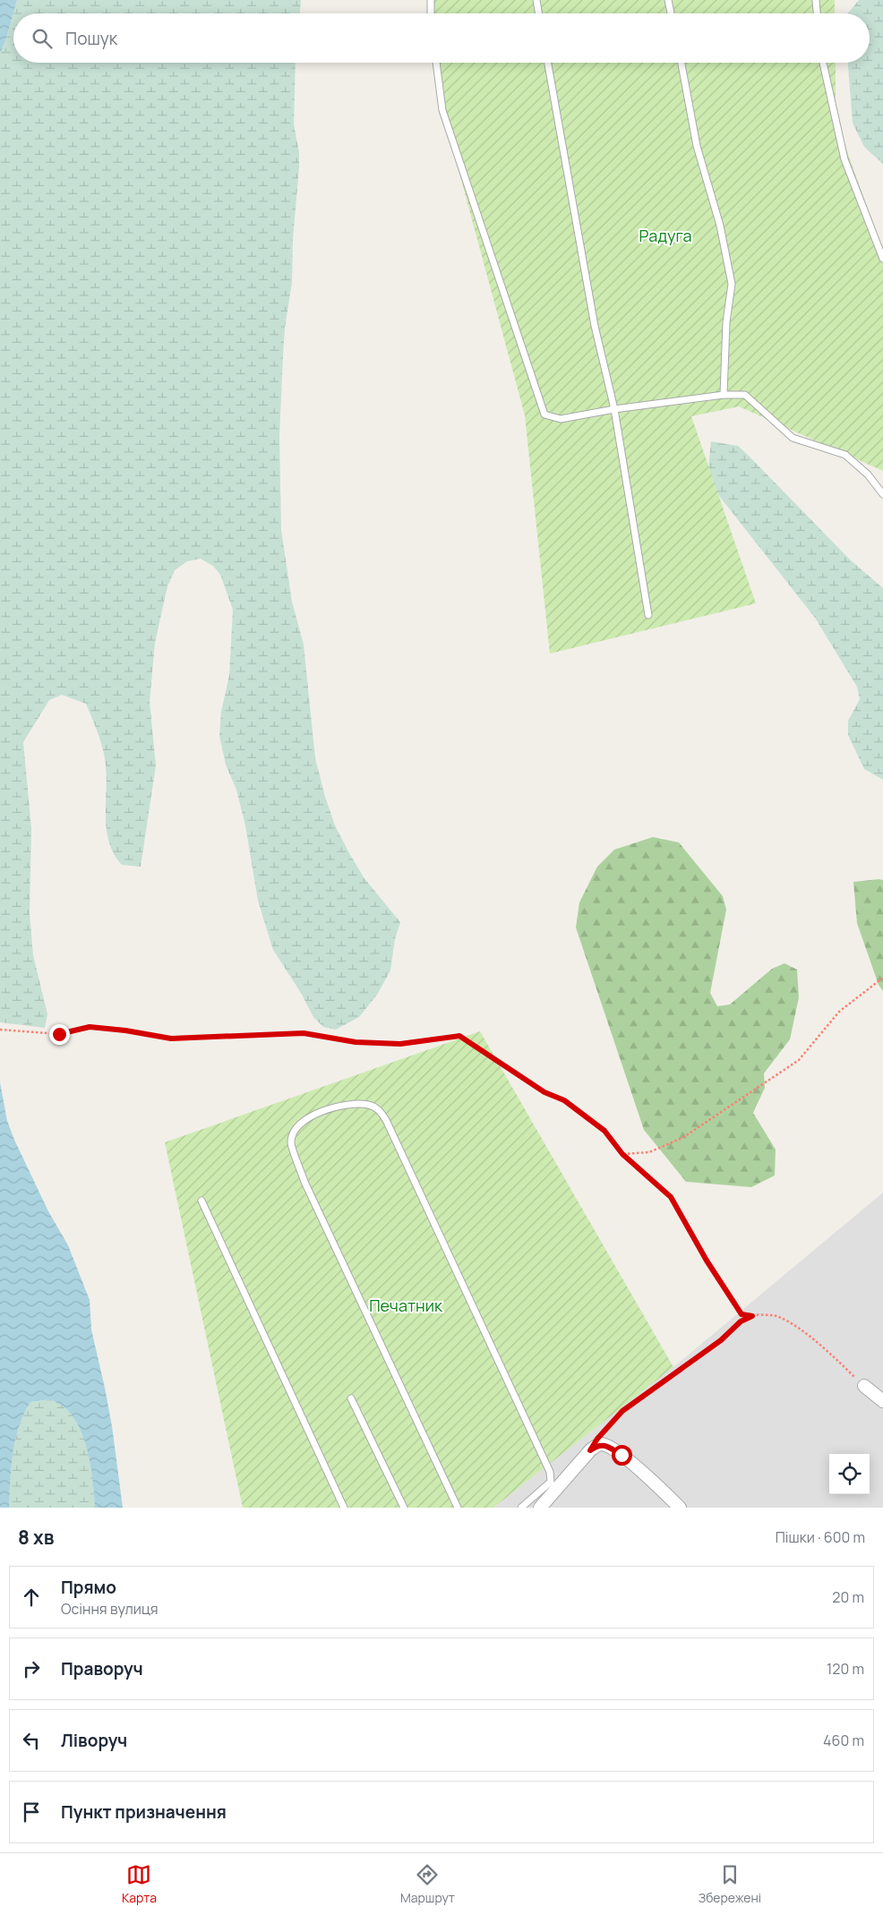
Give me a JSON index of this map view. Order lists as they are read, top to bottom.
{
  "parks": ["Радуга", "Печатник"],
  "page": {
    "search": "Пошук",
    "heading": ["8 хв", "Пішки · 600 m"],
    "list": [
      ["Прямо", "Осіння вулиця", "20 m"],
      ["Праворуч", "120 m"],
      ["Ліворуч", "460 m"],
      "Пункт призначення"
    ],
    "nav": ["Карта", "Маршрут", "Збережені"]
  }
}
